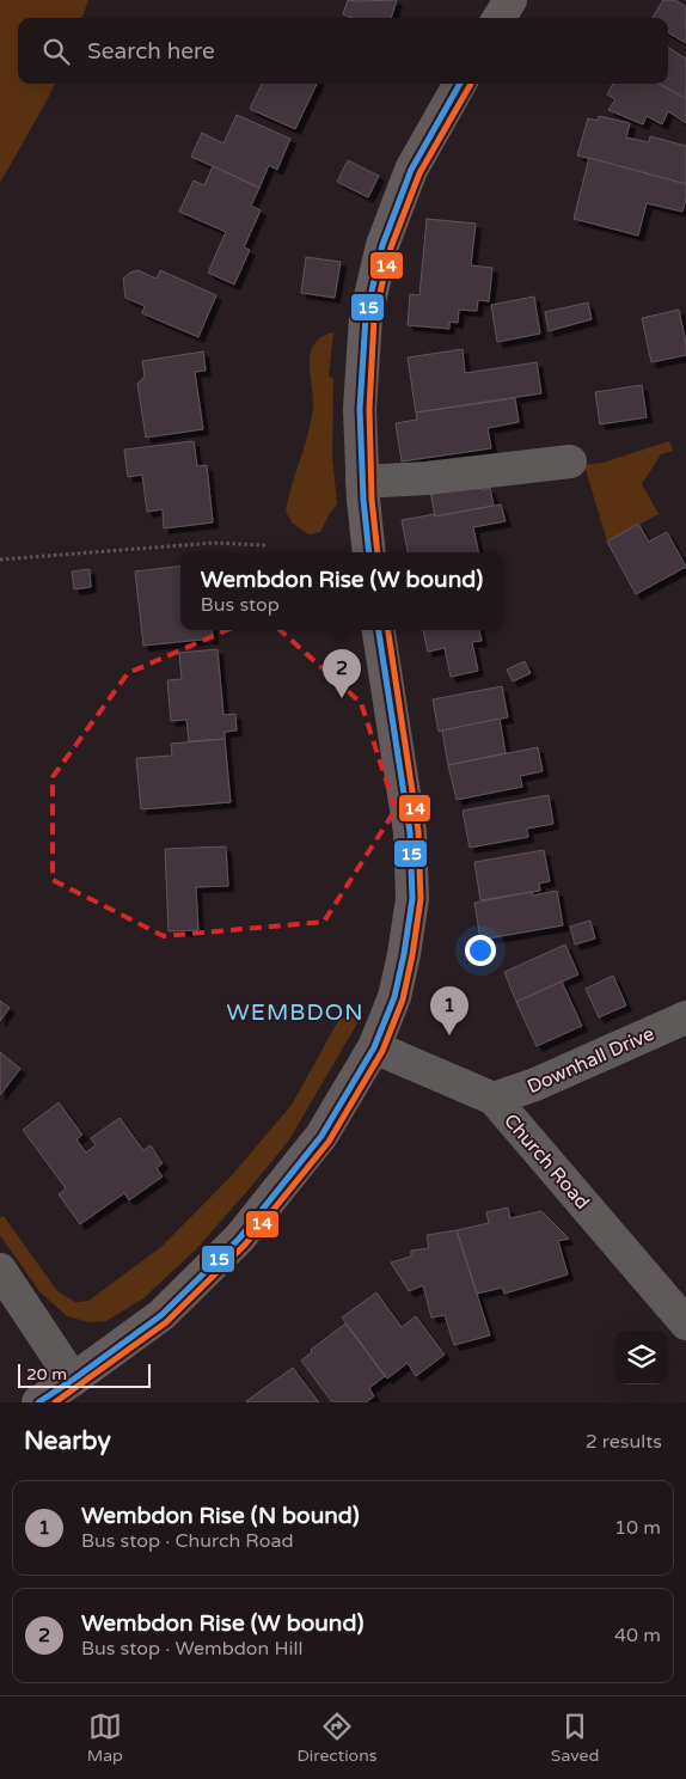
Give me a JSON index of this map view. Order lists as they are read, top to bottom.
{
  "streets": {
    "street": ["Downhall Drive", "Church Road"]
  },
  "crossings": [
    ["Downhall Drive", "Church Road"]
  ],
  "districts": ["WEMBDON"],
  "lines": ["transit line 15", "transit line 14"],
  "scale_bar": "20 m",
  "page": {
    "search": "Search here",
    "popup": ["Wembdon Rise (W bound)", "Bus stop"],
    "pins": ["2", "1"],
    "scale": "20 m",
    "heading": ["Nearby", "2 results"],
    "list": [
      {
        "mark": "1",
        "name": "Wembdon Rise (N bound)",
        "note": "Bus stop · Church Road",
        "value": "10 m"
      },
      {
        "mark": "2",
        "name": "Wembdon Rise (W bound)",
        "note": "Bus stop · Wembdon Hill",
        "value": "40 m"
      }
    ],
    "nav": ["Map", "Directions", "Saved"]
  }
}
